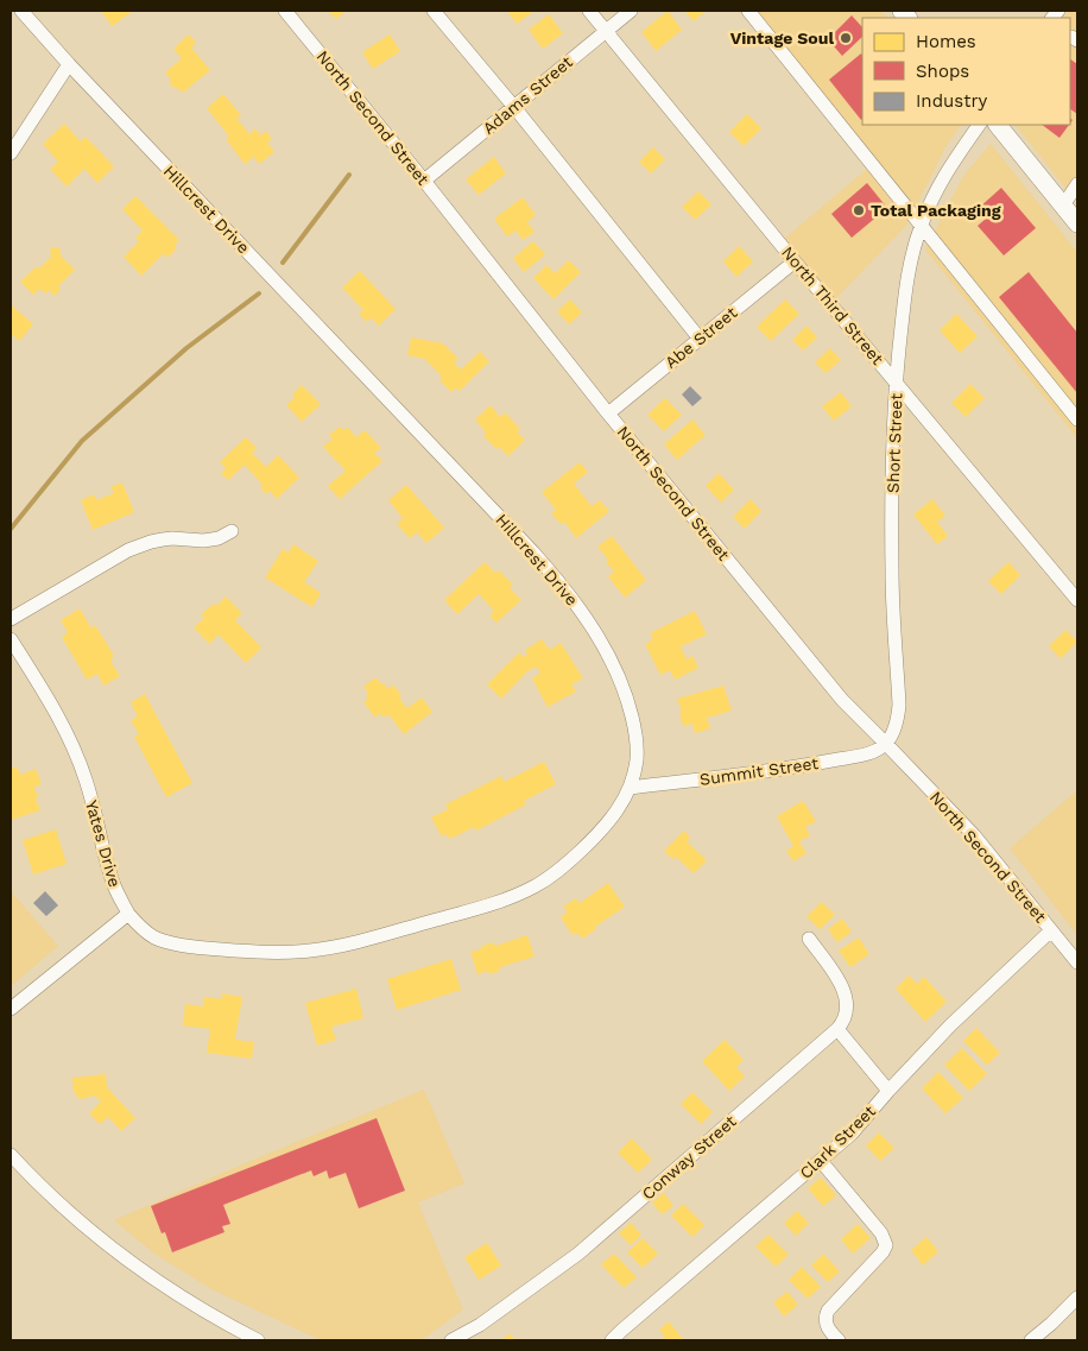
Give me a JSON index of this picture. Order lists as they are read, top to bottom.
{
  "streets": {
    "street": [
      "Adams Street",
      "North Second Street",
      "Hillcrest Drive",
      "North Third Street",
      "Abe Street",
      "Short Street",
      "Summit Street",
      "Yates Drive",
      "Clark Street",
      "Conway Street"
    ]
  },
  "crossings": [
    ["Adams Street", "North Second Street"],
    ["Adams Street", "North Third Street"],
    ["North Second Street", "Abe Street"],
    ["North Second Street", "Short Street"],
    ["North Second Street", "Summit Street"],
    ["North Second Street", "Clark Street"],
    ["Hillcrest Drive", "Summit Street"],
    ["Hillcrest Drive", "Yates Drive"],
    ["North Third Street", "Abe Street"],
    ["North Third Street", "Short Street"],
    ["Short Street", "Summit Street"]
  ],
  "places": ["Vintage Soul", "Total Packaging"],
  "legend": ["Homes", "Shops", "Industry"]
}
